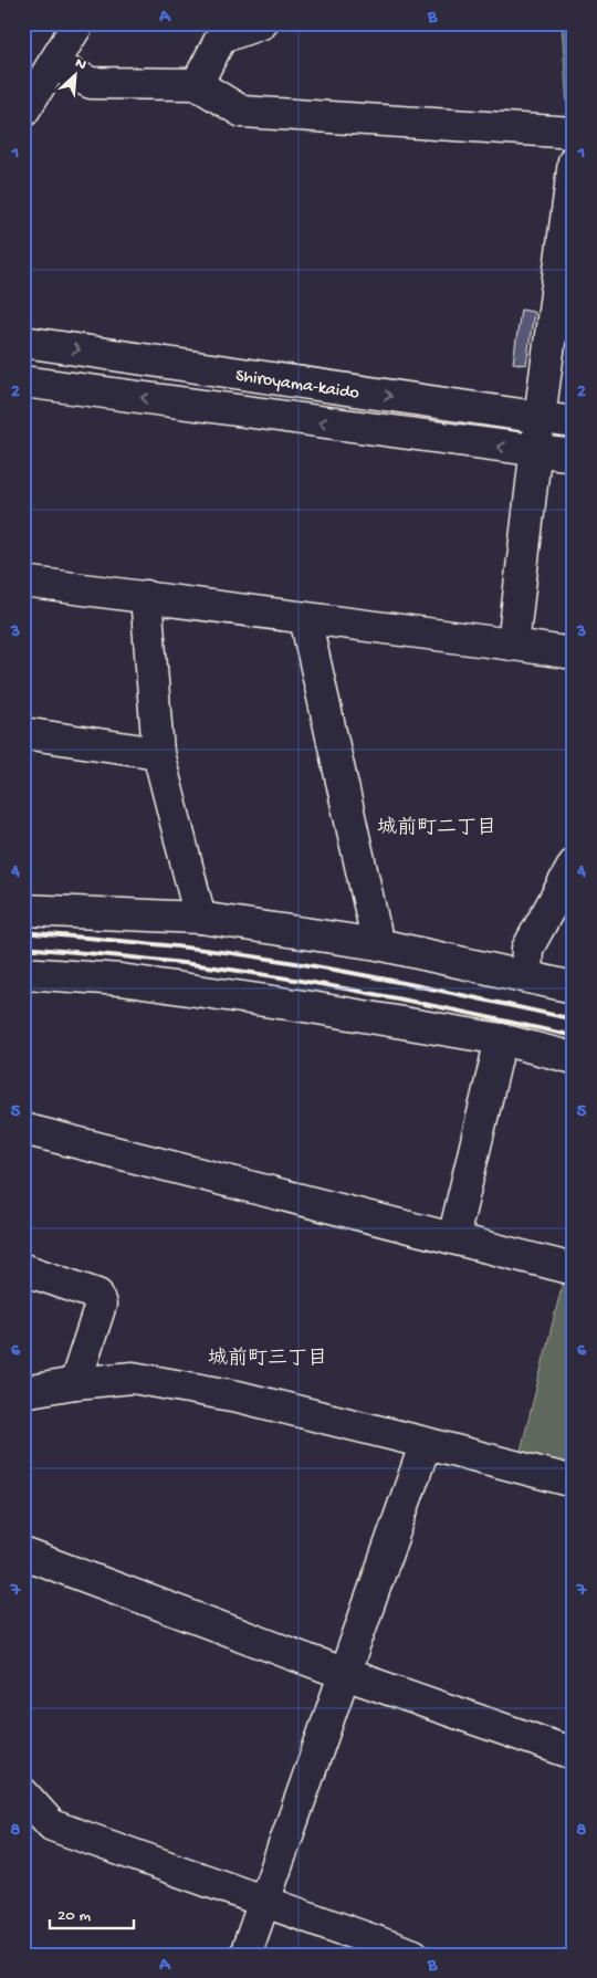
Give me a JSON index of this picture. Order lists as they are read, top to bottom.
{
  "streets": {
    "street": ["Shiroyama-kaido"]
  },
  "districts": ["城前町二丁目", "城前町三丁目"],
  "scale_bar": "20 m",
  "north": "top right",
  "grid": {
    "columns": ["A", "B"],
    "rows": [
      "1",
      "2",
      "3",
      "4",
      "5",
      "6",
      "7",
      "8"
    ]
  }
}
